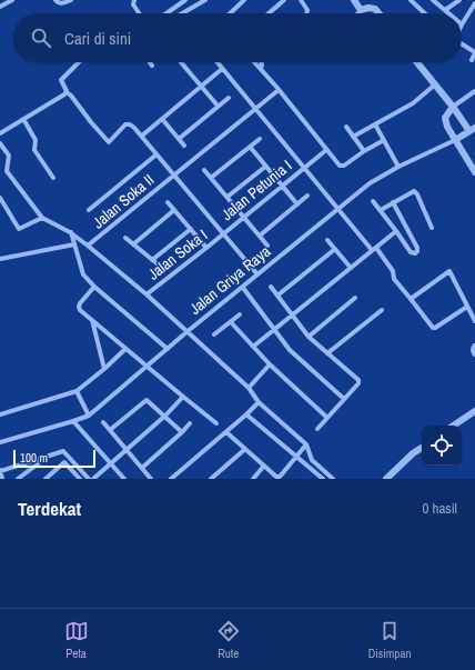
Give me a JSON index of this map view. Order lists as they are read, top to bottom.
{
  "streets": {
    "street": [
      "Jalan Petunia I",
      "Jalan Soka II",
      "Jalan Soka I",
      "Jalan Griya Raya"
    ]
  },
  "crossings": [
    ["Jalan Petunia I", "Jalan Soka I"]
  ],
  "scale_bar": "100 m",
  "page": {
    "search": "Cari di sini",
    "scale": "100 m",
    "heading": ["Terdekat", "0 hasil"],
    "nav": ["Peta", "Rute", "Disimpan"]
  }
}
